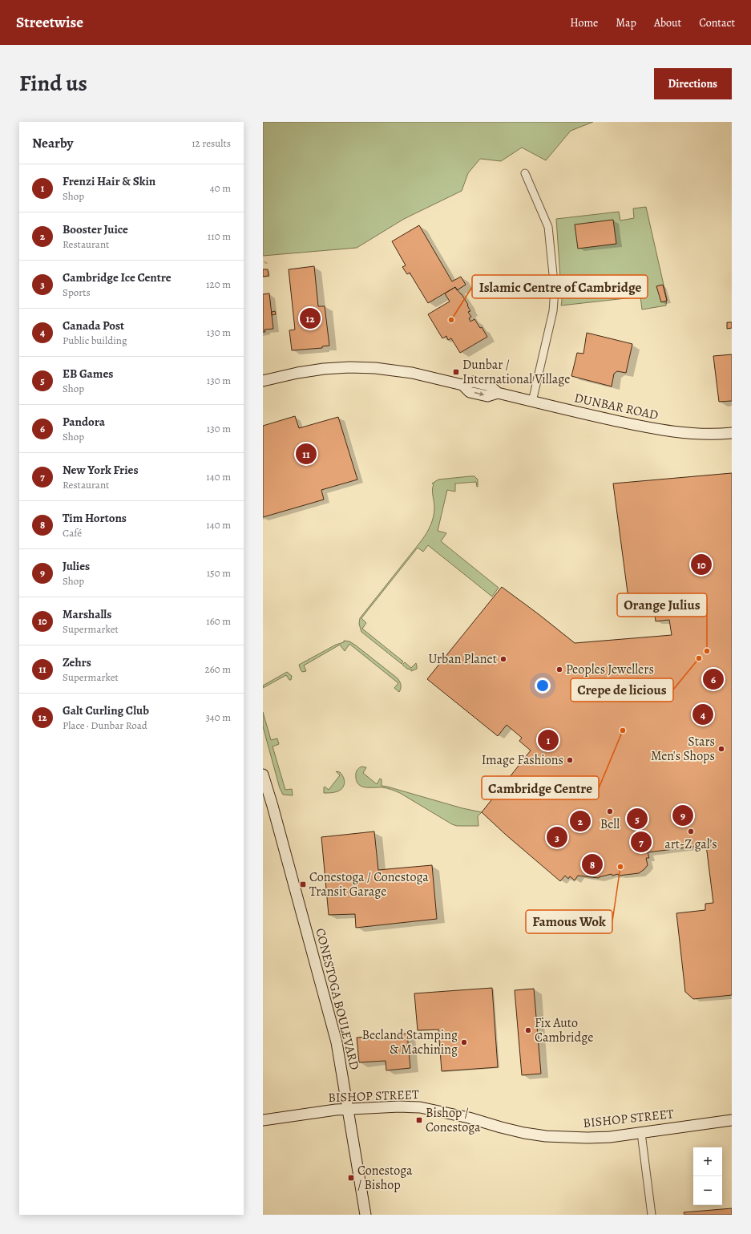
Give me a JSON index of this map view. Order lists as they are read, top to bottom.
{
  "streets": {
    "street": ["DUNBAR ROAD", "CONESTOGA BOULEVARD", "BISHOP STREET"]
  },
  "crossings": [
    ["CONESTOGA BOULEVARD", "BISHOP STREET"]
  ],
  "places": {
    "other": [
      "Islamic Centre of Cambridge",
      "Orange Julius",
      "Crepe de licious",
      "Urban Planet",
      "Peoples Jewellers",
      "Cambridge Centre",
      "Stars Men's Shops",
      "Image Fashions",
      "Bell",
      "art-Z gal’s",
      "Famous Wok",
      "Fix Auto Cambridge",
      "Becland Stamping & Machining"
    ],
    "transit": [
      "Dunbar / International Village",
      "Conestoga / Conestoga Transit Garage",
      "Bishop / Conestoga",
      "Conestoga / Bishop"
    ]
  },
  "page": {
    "header": "Streetwise",
    "nav": [
      "Home",
      "Map",
      "About",
      "Contact"
    ],
    "title": "Find us",
    "buttons": "Directions",
    "heading": ["Nearby", "12 results"],
    "list": [
      {
        "mark": "1",
        "name": "Frenzi Hair & Skin",
        "note": "Shop",
        "value": "40 m"
      },
      {
        "mark": "2",
        "name": "Booster Juice",
        "note": "Restaurant",
        "value": "110 m"
      },
      {
        "mark": "3",
        "name": "Cambridge Ice Centre",
        "note": "Sports",
        "value": "120 m"
      },
      {
        "mark": "4",
        "name": "Canada Post",
        "note": "Public building",
        "value": "130 m"
      },
      {
        "mark": "5",
        "name": "EB Games",
        "note": "Shop",
        "value": "130 m"
      },
      {
        "mark": "6",
        "name": "Pandora",
        "note": "Shop",
        "value": "130 m"
      },
      {
        "mark": "7",
        "name": "New York Fries",
        "note": "Restaurant",
        "value": "140 m"
      },
      {
        "mark": "8",
        "name": "Tim Hortons",
        "note": "Café",
        "value": "140 m"
      },
      {
        "mark": "9",
        "name": "Julies",
        "note": "Shop",
        "value": "150 m"
      },
      {
        "mark": "10",
        "name": "Marshalls",
        "note": "Supermarket",
        "value": "160 m"
      },
      {
        "mark": "11",
        "name": "Zehrs",
        "note": "Supermarket",
        "value": "260 m"
      },
      {
        "mark": "12",
        "name": "Galt Curling Club",
        "note": "Place · Dunbar Road",
        "value": "340 m"
      }
    ],
    "pins": [
      "12",
      "11",
      "10",
      "6",
      "4",
      "1",
      "9",
      "5",
      "2",
      "3",
      "7",
      "8"
    ],
    "map_buttons": ["+", "−"]
  }
}
